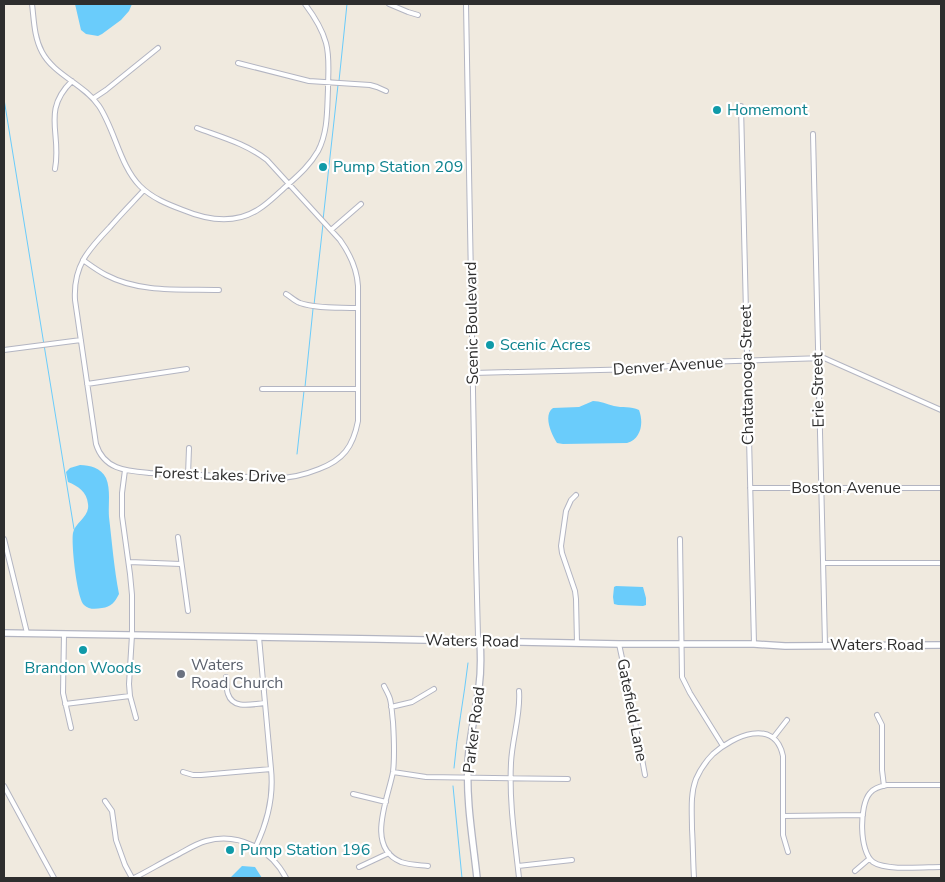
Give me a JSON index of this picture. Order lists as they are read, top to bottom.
{
  "streets": {
    "street": [
      "Scenic Boulevard",
      "Denver Avenue",
      "Chattanooga Street",
      "Erie Street",
      "Forest Lakes Drive",
      "Boston Avenue",
      "Waters Road",
      "Gatefield Lane",
      "Parker Road"
    ]
  },
  "crossings": [
    ["Scenic Boulevard", "Denver Avenue"],
    ["Scenic Boulevard", "Waters Road"],
    ["Scenic Boulevard", "Parker Road"],
    ["Denver Avenue", "Chattanooga Street"],
    ["Denver Avenue", "Erie Street"],
    ["Chattanooga Street", "Boston Avenue"],
    ["Chattanooga Street", "Waters Road"],
    ["Erie Street", "Boston Avenue"],
    ["Erie Street", "Waters Road"],
    ["Waters Road", "Gatefield Lane"],
    ["Waters Road", "Parker Road"]
  ],
  "places": [
    "Homemont",
    "Pump Station 209",
    "Scenic Acres",
    "Brandon Woods",
    "Waters Road Church",
    "Pump Station 196"
  ]
}
